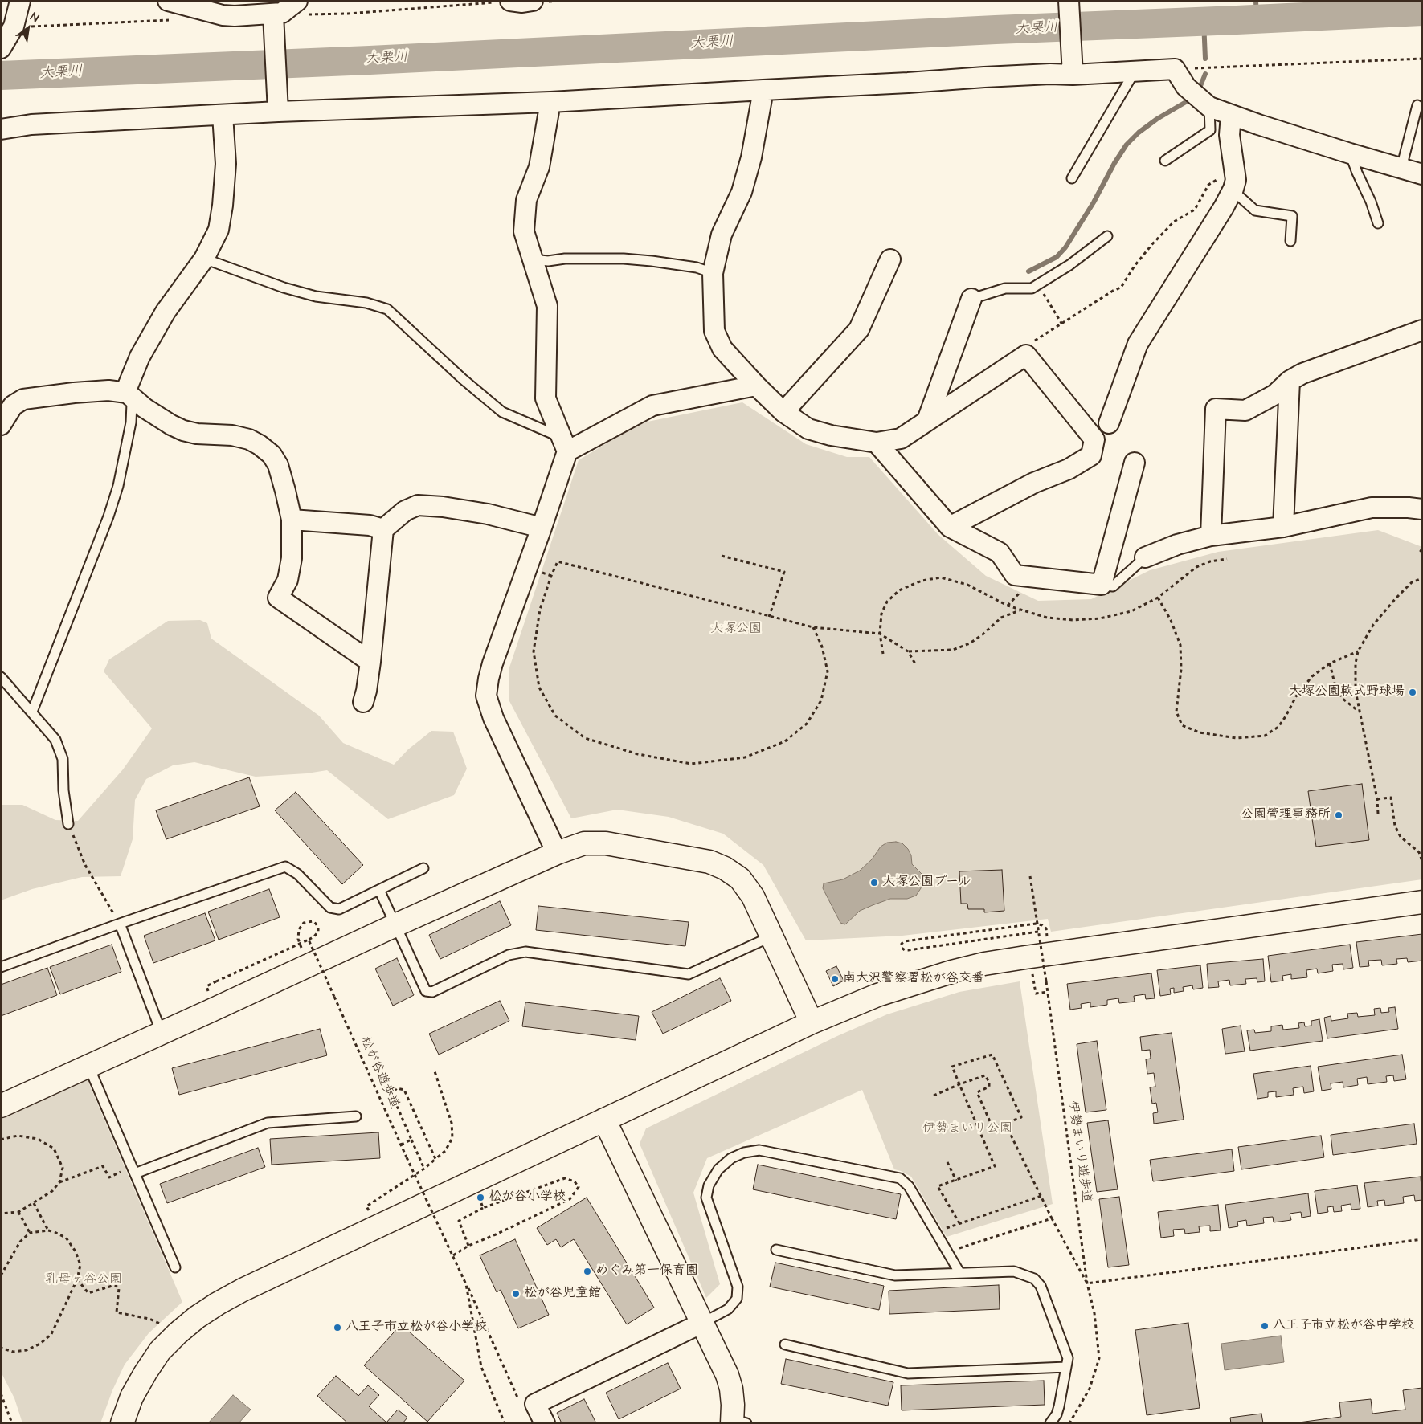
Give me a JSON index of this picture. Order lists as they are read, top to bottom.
{
  "streets": {
    "path": ["松が谷遊歩道", "伊勢まいり遊歩道"]
  },
  "water": ["大栗川"],
  "parks": ["大塚公園", "伊勢まいり公園", "乳母ヶ谷公園"],
  "places": [
    "大塚公園軟式野球場",
    "公園管理事務所",
    "大塚公園プール",
    "南大沢警察署松が谷交番",
    "松が谷小学校",
    "めぐみ第一保育園",
    "松が谷児童館",
    "八王子市立松が谷中学校",
    "八王子市立松が谷小学校"
  ],
  "north": "top right"
}
